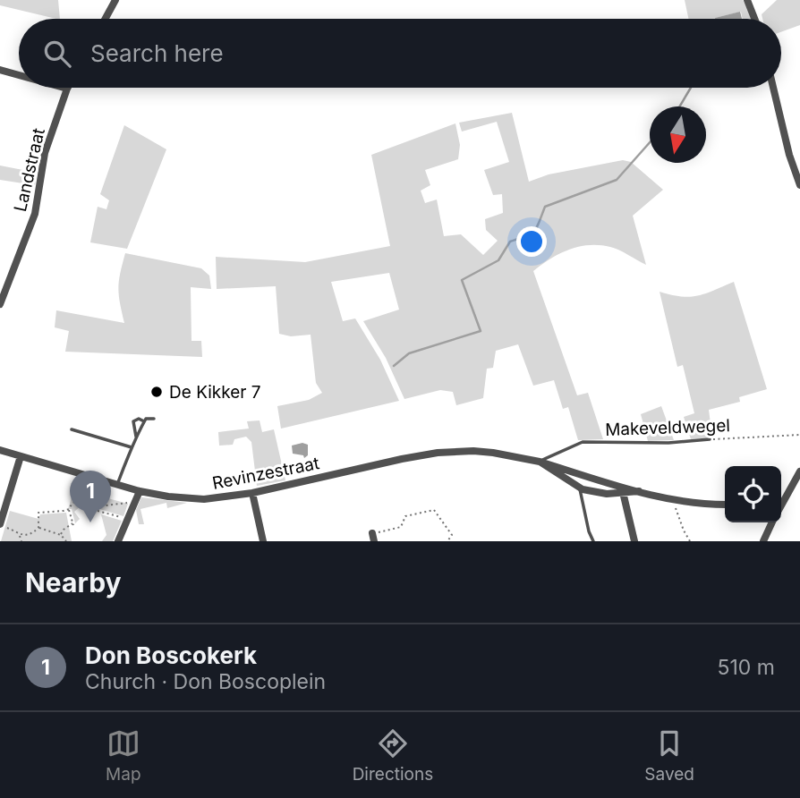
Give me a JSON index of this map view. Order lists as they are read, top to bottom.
{
  "streets": {
    "street": ["Landstraat", "Revinzestraat"],
    "lane": ["Makeveldwegel"]
  },
  "crossings": [
    ["Makeveldwegel", "Revinzestraat"]
  ],
  "places": ["De Kikker 7"],
  "north": "bottom",
  "page": {
    "search": "Search here",
    "pins": "1",
    "heading": "Nearby",
    "list": [
      {
        "mark": "1",
        "name": "Don Boscokerk",
        "note": "Church · Don Boscoplein",
        "value": "510 m"
      }
    ],
    "nav": ["Map", "Directions", "Saved"]
  }
}
